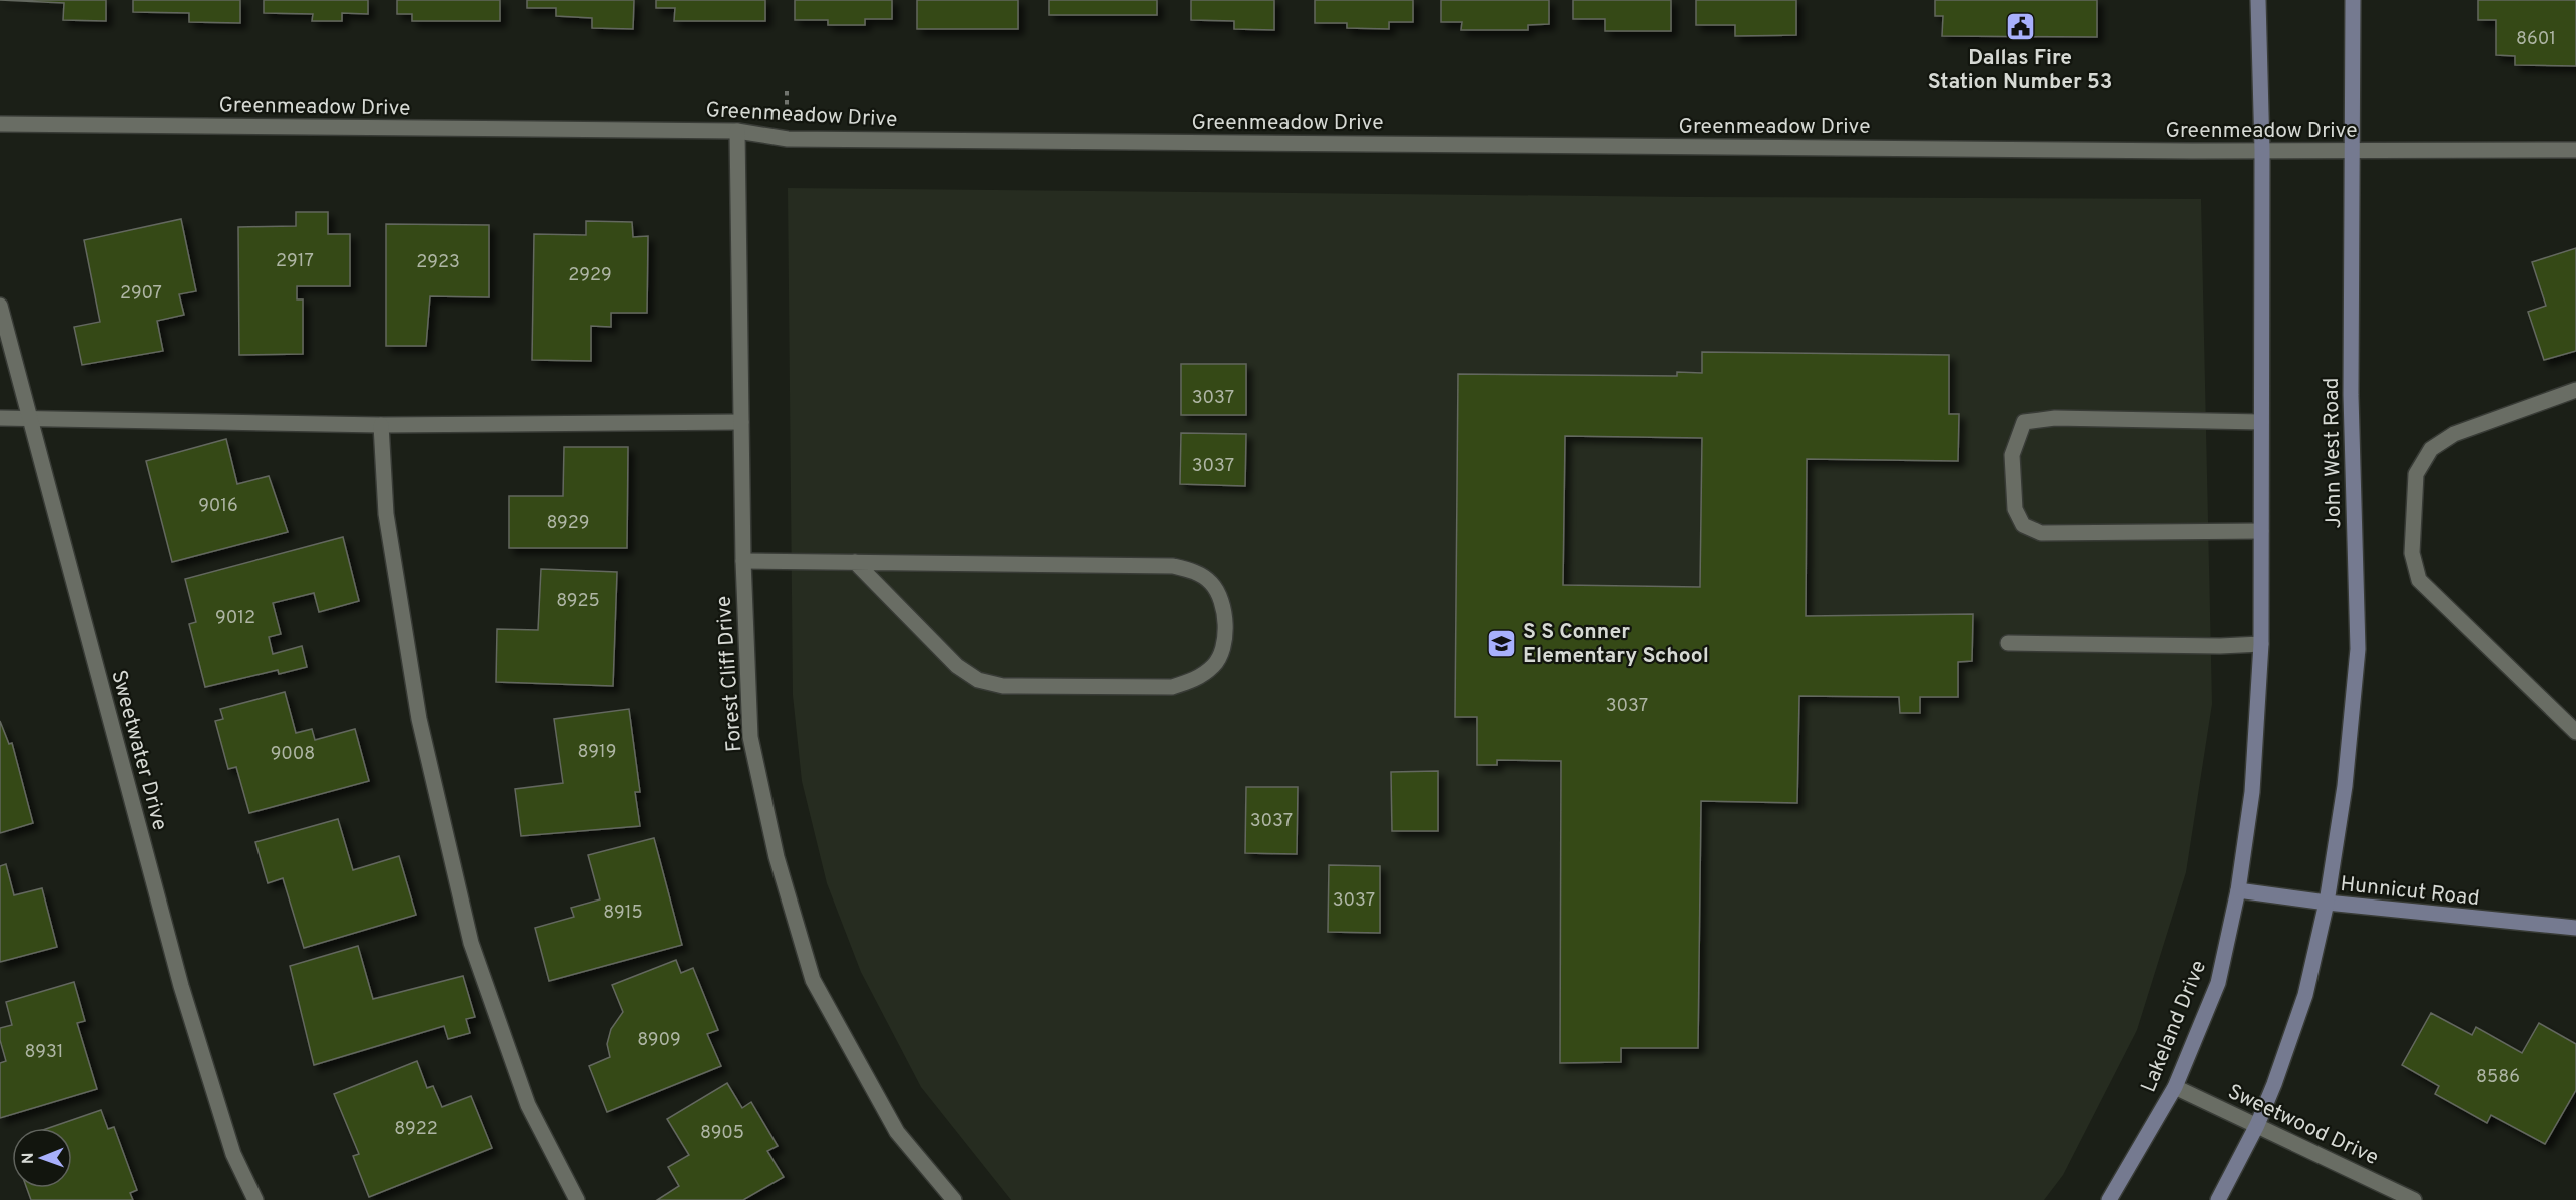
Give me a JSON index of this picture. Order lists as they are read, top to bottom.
{
  "streets": {
    "main road": ["John West Road", "Hunnicut Road", "Lakeland Drive"],
    "street": [
      "Greenmeadow Drive",
      "Forest Cliff Drive",
      "Sweetwater Drive",
      "Sweetwood Drive"
    ]
  },
  "crossings": [
    ["Greenmeadow Drive", "John West Road"],
    ["Greenmeadow Drive", "Forest Cliff Drive"],
    ["John West Road", "Hunnicut Road"],
    ["Hunnicut Road", "Lakeland Drive"],
    ["Lakeland Drive", "Sweetwood Drive"]
  ],
  "places": {
    "public building": ["Dallas Fire Station Number 53"],
    "school or university": ["S S Conner Elementary School"]
  },
  "house_numbers": [
    "8601",
    "2917",
    "2923",
    "2929",
    "2907",
    "3037",
    "3037",
    "9016",
    "8929",
    "8925",
    "9012",
    "3037",
    "8919",
    "9008",
    "3037",
    "3037",
    "8915",
    "8909",
    "8931",
    "8586",
    "8922",
    "8905"
  ],
  "north": "left"
}
